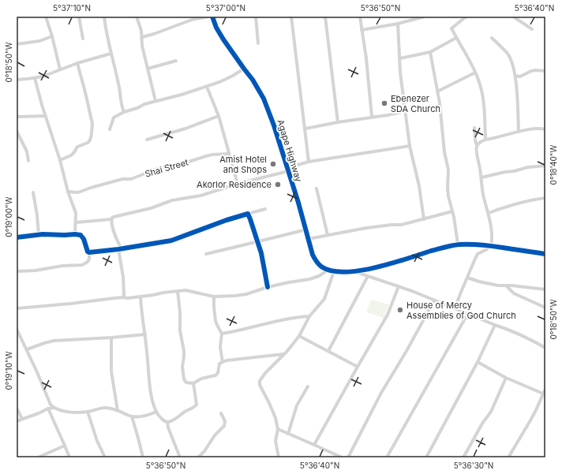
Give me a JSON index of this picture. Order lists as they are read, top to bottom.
{
  "streets": {
    "street": ["Agape Highway", "Shai Street"]
  },
  "places": [
    "Ebenezer SDA Church",
    "Amist Hotel and Shops",
    "Akorlor Residence",
    "House of Mercy Assemblies of God Church"
  ],
  "coordinates": [
    "5°37'10\"N",
    "5°37'00\"N",
    "5°36'50\"N",
    "5°36'40\"N",
    "0°18'50\"W",
    "0°18'40\"W",
    "0°19'00\"W",
    "0°19'10\"W",
    "5°36'30\"N"
  ]
}
